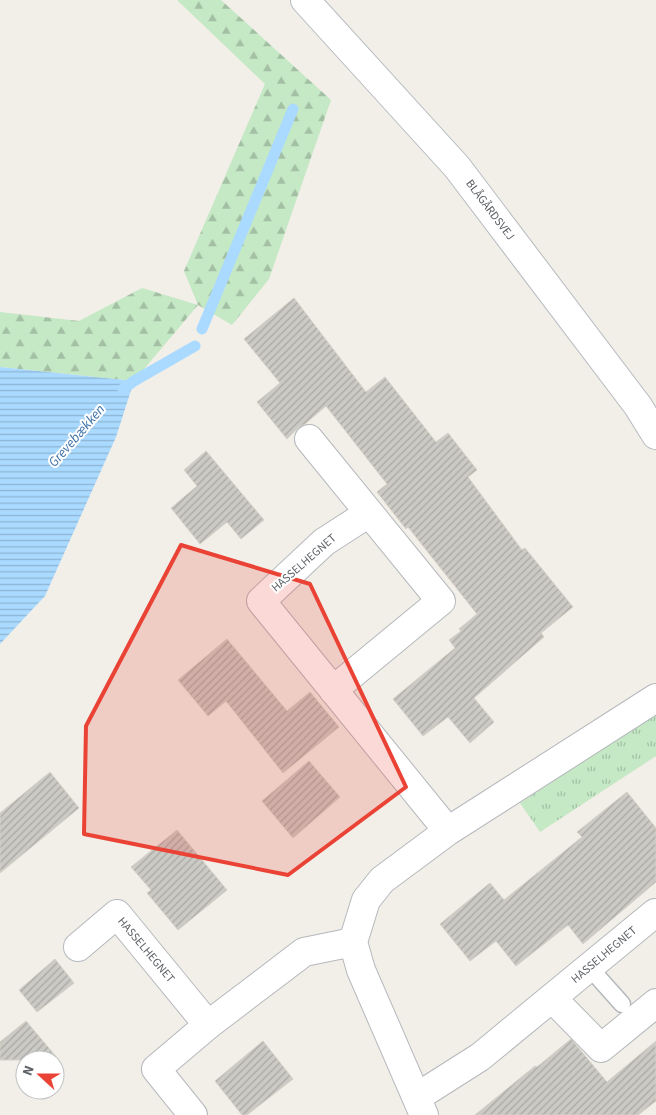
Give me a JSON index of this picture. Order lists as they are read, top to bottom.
{
  "streets": {
    "street": ["BLÅGÅRDSVEJ", "HASSELHEGNET"]
  },
  "water": ["Grevebækken"],
  "north": "left"
}
